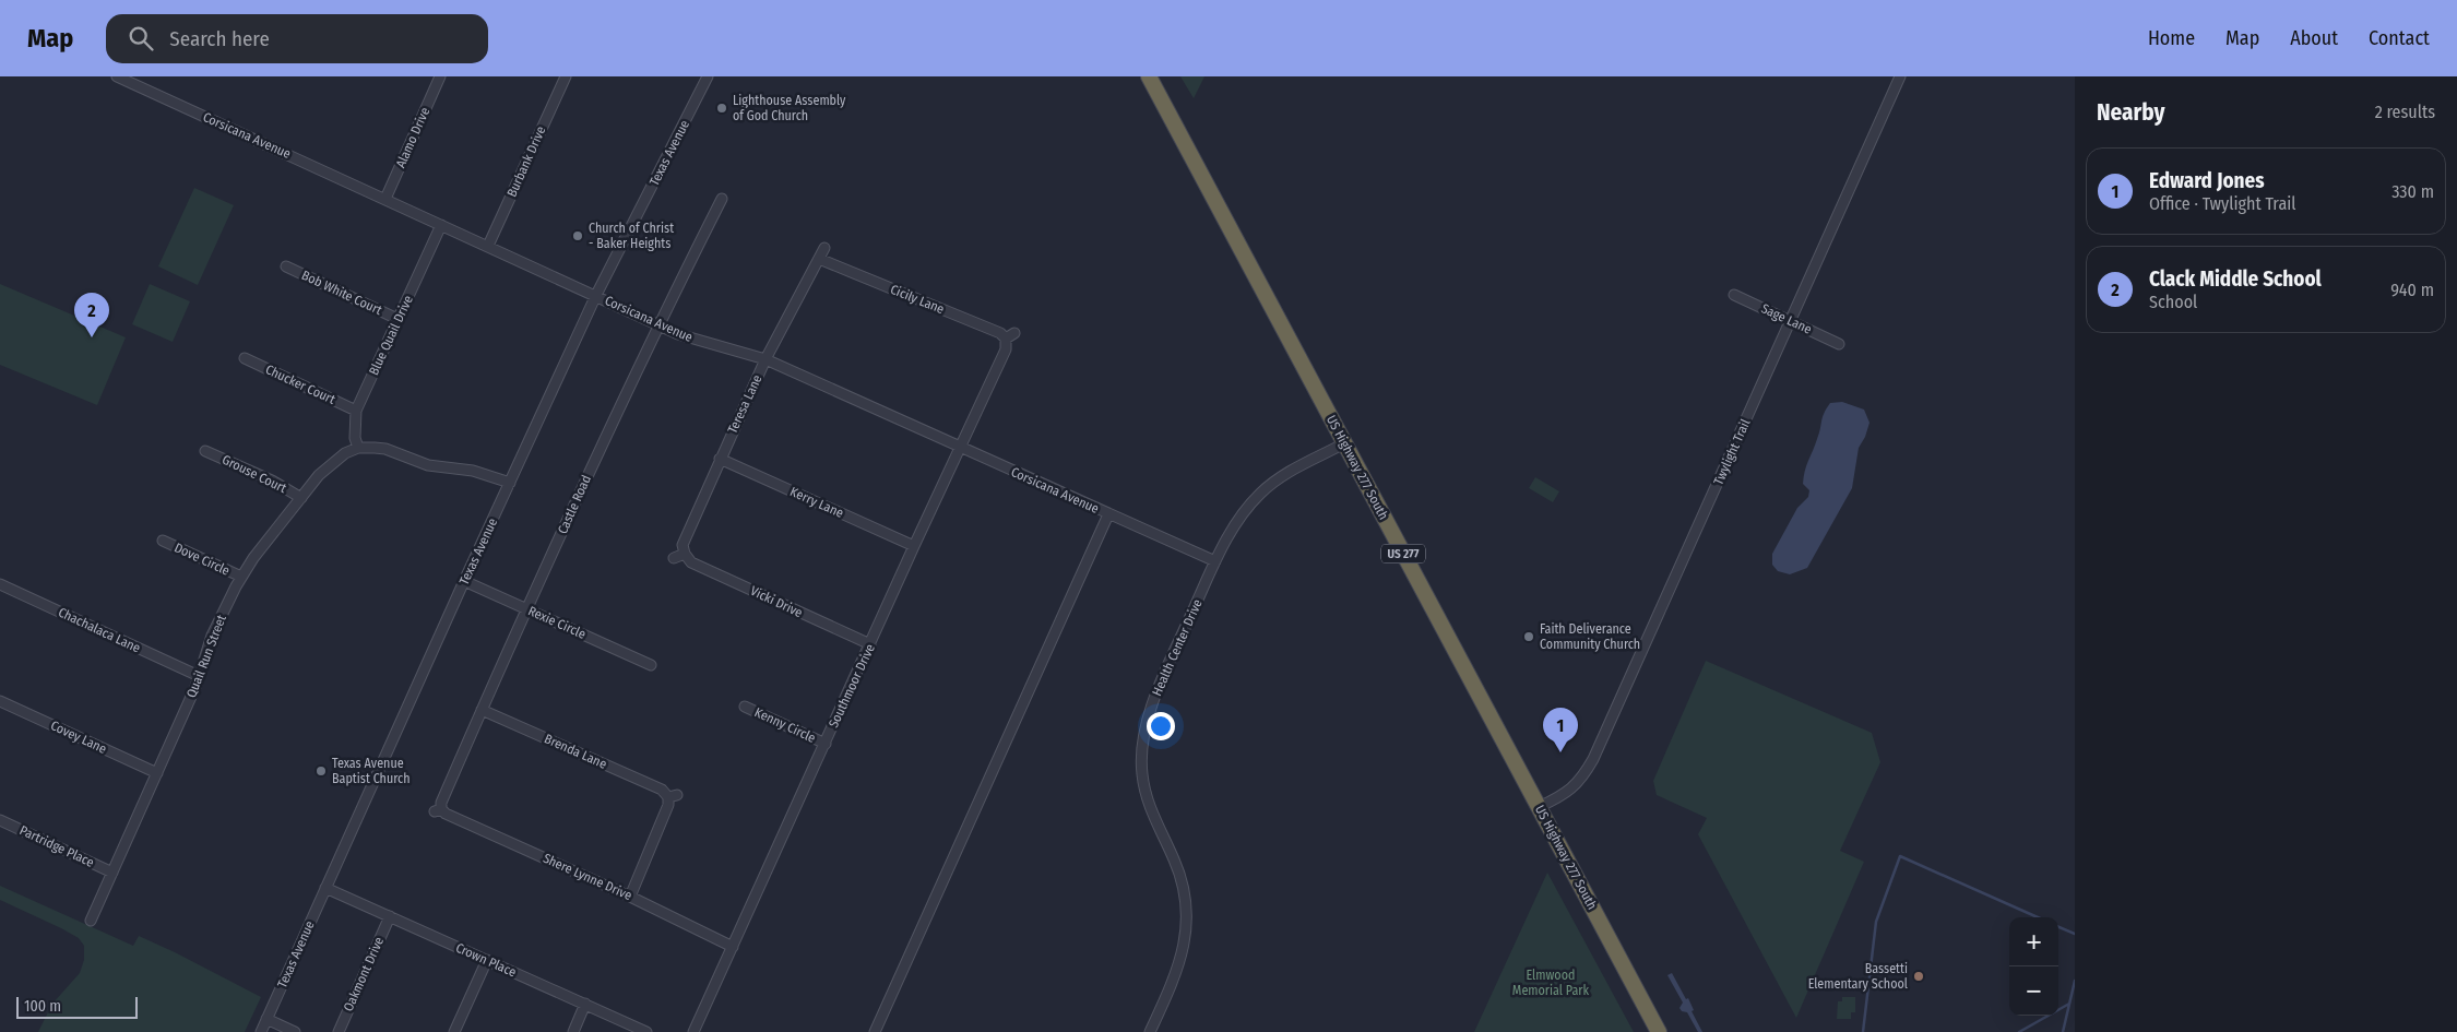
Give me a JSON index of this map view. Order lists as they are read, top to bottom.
{
  "streets": {
    "highway": ["US Highway 277 South", "US 277"],
    "street": [
      "Corsicana Avenue",
      "Alamo Drive",
      "Texas Avenue",
      "Burbank Drive",
      "Bob White Court",
      "Cicily Lane",
      "Sage Lane",
      "Blue Quail Drive",
      "Chucker Court",
      "Teresa Lane",
      "Twylight Trail",
      "Grouse Court",
      "Kerry Lane",
      "Castle Road",
      "Dove Circle",
      "Vicki Drive",
      "Rexie Circle",
      "Chachalaca Lane",
      "Health Center Drive",
      "Quail Run Street",
      "Southmoor Drive",
      "Kenny Circle",
      "Covey Lane",
      "Brenda Lane",
      "Partridge Place",
      "Shere Lynne Drive",
      "Crown Place",
      "Oakmont Drive"
    ]
  },
  "crossings": [
    ["Corsicana Avenue", "Alamo Drive"],
    ["Corsicana Avenue", "Texas Avenue"],
    ["Corsicana Avenue", "Burbank Drive"],
    ["Corsicana Avenue", "Blue Quail Drive"],
    ["Corsicana Avenue", "Teresa Lane"],
    ["Corsicana Avenue", "Castle Road"],
    ["Corsicana Avenue", "Health Center Drive"],
    ["Corsicana Avenue", "Southmoor Drive"],
    ["Texas Avenue", "Rexie Circle"],
    ["Texas Avenue", "Quail Run Street"],
    ["Texas Avenue", "Crown Place"],
    ["Bob White Court", "Blue Quail Drive"],
    ["Cicily Lane", "Teresa Lane"],
    ["Cicily Lane", "Southmoor Drive"],
    ["Sage Lane", "Twylight Trail"],
    ["Blue Quail Drive", "Chucker Court"],
    ["Blue Quail Drive", "Quail Run Street"],
    ["Teresa Lane", "Kerry Lane"],
    ["Teresa Lane", "Vicki Drive"],
    ["Twylight Trail", "US Highway 277 South"],
    ["US Highway 277 South", "Health Center Drive"],
    ["Grouse Court", "Quail Run Street"],
    ["Kerry Lane", "Southmoor Drive"],
    ["Castle Road", "Rexie Circle"],
    ["Castle Road", "Brenda Lane"],
    ["Castle Road", "Shere Lynne Drive"],
    ["Dove Circle", "Quail Run Street"],
    ["Vicki Drive", "Southmoor Drive"],
    ["Chachalaca Lane", "Quail Run Street"],
    ["Quail Run Street", "Covey Lane"],
    ["Quail Run Street", "Partridge Place"],
    ["Southmoor Drive", "Kenny Circle"],
    ["Southmoor Drive", "Shere Lynne Drive"],
    ["Brenda Lane", "Shere Lynne Drive"],
    ["Crown Place", "Oakmont Drive"]
  ],
  "parks": ["Elmwood Memorial Park"],
  "places": [
    "Lighthouse Assembly of God Church",
    "Church of Christ - Baker Heights",
    "Faith Deliverance Community Church",
    "Texas Avenue Baptist Church",
    "Bassetti Elementary School"
  ],
  "scale_bar": "100 m",
  "page": {
    "header": "Map",
    "search": "Search here",
    "nav": [
      "Home",
      "Map",
      "About",
      "Contact"
    ],
    "heading": ["Nearby", "2 results"],
    "list": [
      {
        "mark": "1",
        "name": "Edward Jones",
        "note": "Office · Twylight Trail",
        "value": "330 m"
      },
      {
        "mark": "2",
        "name": "Clack Middle School",
        "note": "School",
        "value": "940 m"
      }
    ],
    "pins": ["2", "1"],
    "map_buttons": ["+", "−"],
    "scale": "100 m"
  }
}
